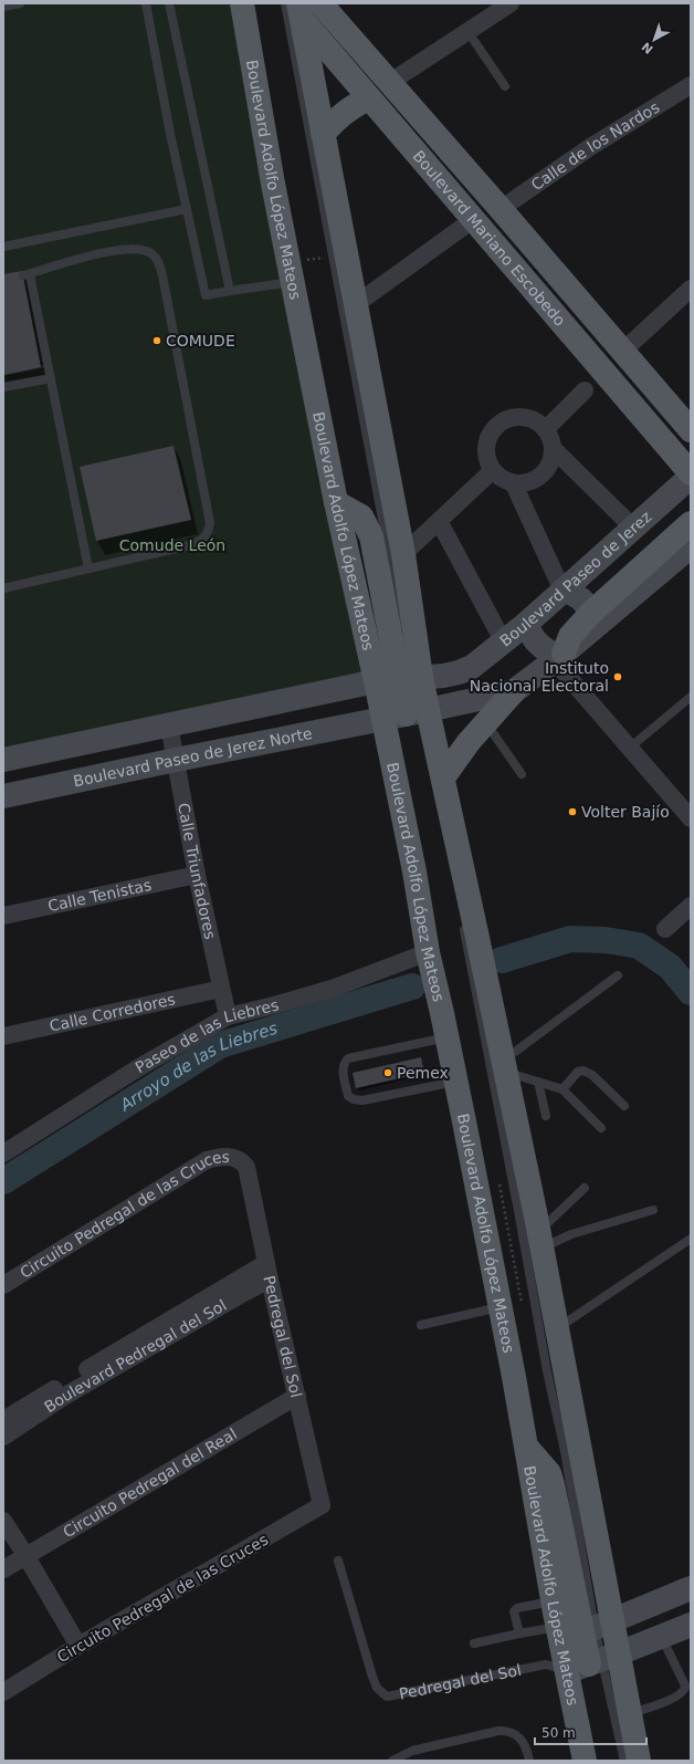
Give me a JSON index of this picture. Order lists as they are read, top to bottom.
{
  "streets": {
    "main road": [
      "Boulevard Adolfo López Mateos",
      "Boulevard Mariano Escobedo",
      "Boulevard Paseo de Jerez",
      "Boulevard Paseo de Jerez Norte"
    ],
    "street": [
      "Calle de los Nardos",
      "Calle Triunfadores",
      "Calle Tenistas",
      "Calle Corredores",
      "Paseo de las Liebres",
      "Circuito Pedregal de las Cruces",
      "Pedregal del Sol",
      "Boulevard Pedregal del Sol",
      "Circuito Pedregal del Real"
    ]
  },
  "crossings": [
    ["Calle de los Nardos", "Boulevard Mariano Escobedo"],
    ["Boulevard Adolfo López Mateos", "Boulevard Mariano Escobedo"],
    ["Boulevard Adolfo López Mateos", "Boulevard Paseo de Jerez"],
    ["Boulevard Adolfo López Mateos", "Boulevard Paseo de Jerez Norte"],
    ["Boulevard Adolfo López Mateos", "Paseo de las Liebres"],
    ["Boulevard Adolfo López Mateos", "Pedregal del Sol"],
    ["Boulevard Paseo de Jerez Norte", "Calle Triunfadores"],
    ["Calle Triunfadores", "Calle Tenistas"],
    ["Calle Triunfadores", "Calle Corredores"],
    ["Calle Triunfadores", "Paseo de las Liebres"],
    ["Circuito Pedregal de las Cruces", "Pedregal del Sol"],
    ["Pedregal del Sol", "Boulevard Pedregal del Sol"],
    ["Pedregal del Sol", "Circuito Pedregal del Real"]
  ],
  "water": ["Arroyo de las Liebres"],
  "parks": ["Comude León"],
  "places": [
    "COMUDE",
    "Instituto Nacional Electoral",
    "Volter Bajío",
    "Pemex"
  ],
  "scale_bar": "50 m",
  "north": "bottom left"
}
